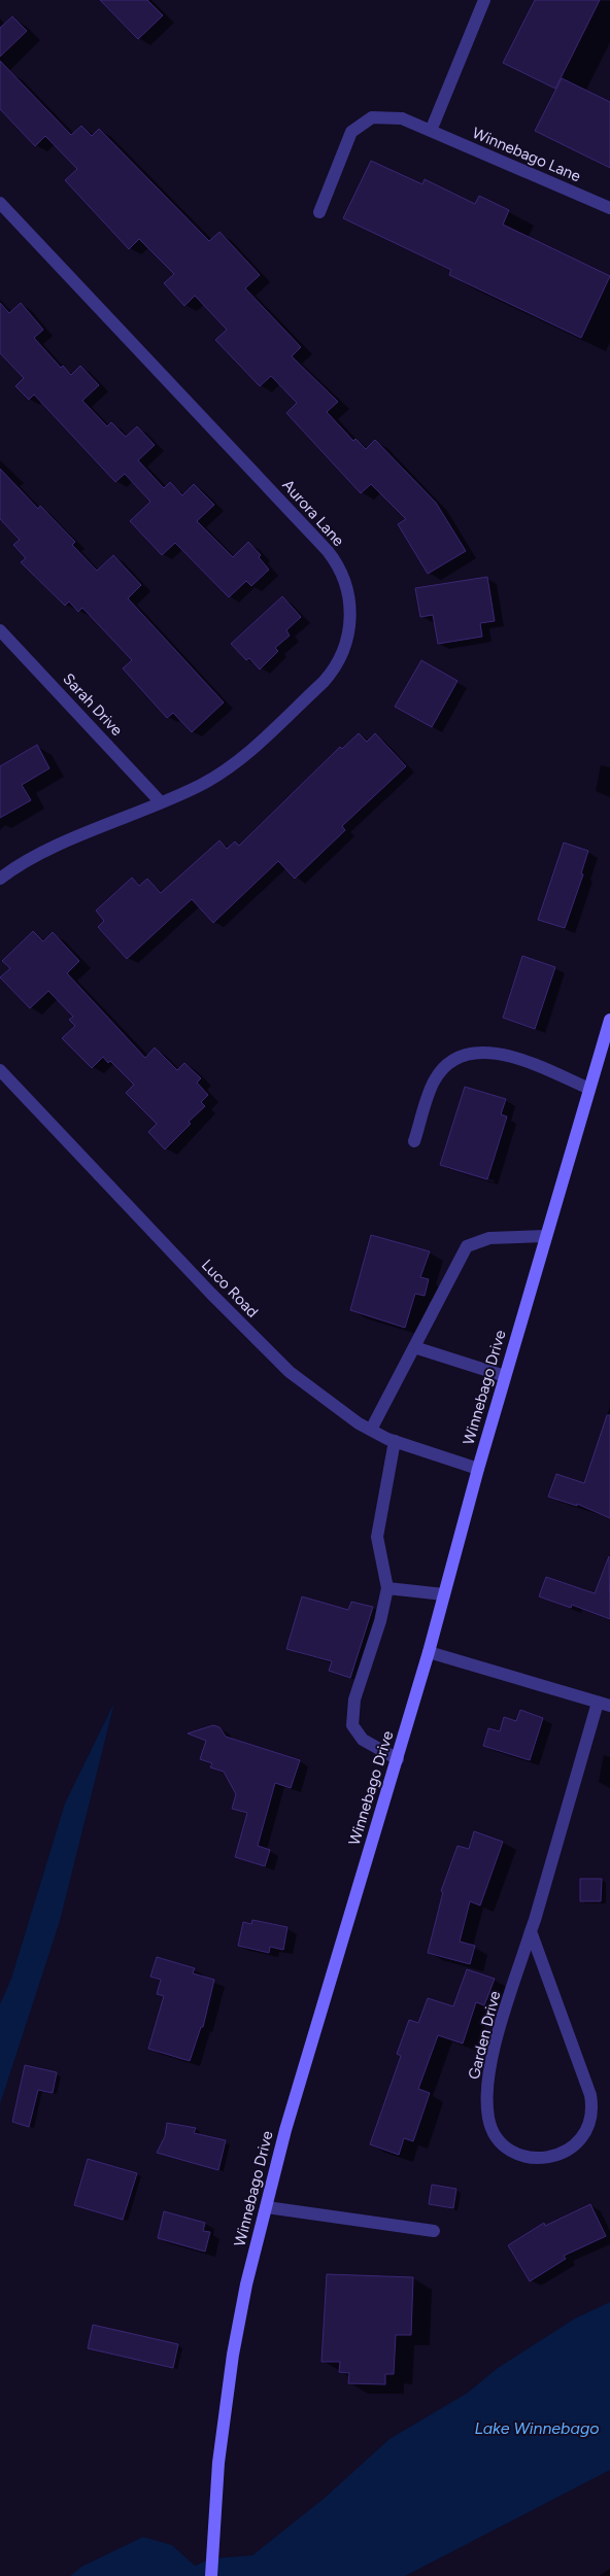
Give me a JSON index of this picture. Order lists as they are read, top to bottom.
{
  "streets": {
    "main road": ["Winnebago Drive"],
    "street": [
      "Winnebago Lane",
      "Aurora Lane",
      "Sarah Drive",
      "Luco Road",
      "Garden Drive"
    ]
  },
  "crossings": [
    ["Aurora Lane", "Sarah Drive"],
    ["Luco Road", "Winnebago Drive"],
    ["Winnebago Drive", "Garden Drive"]
  ],
  "water": ["Lake Winnebago"]
}
